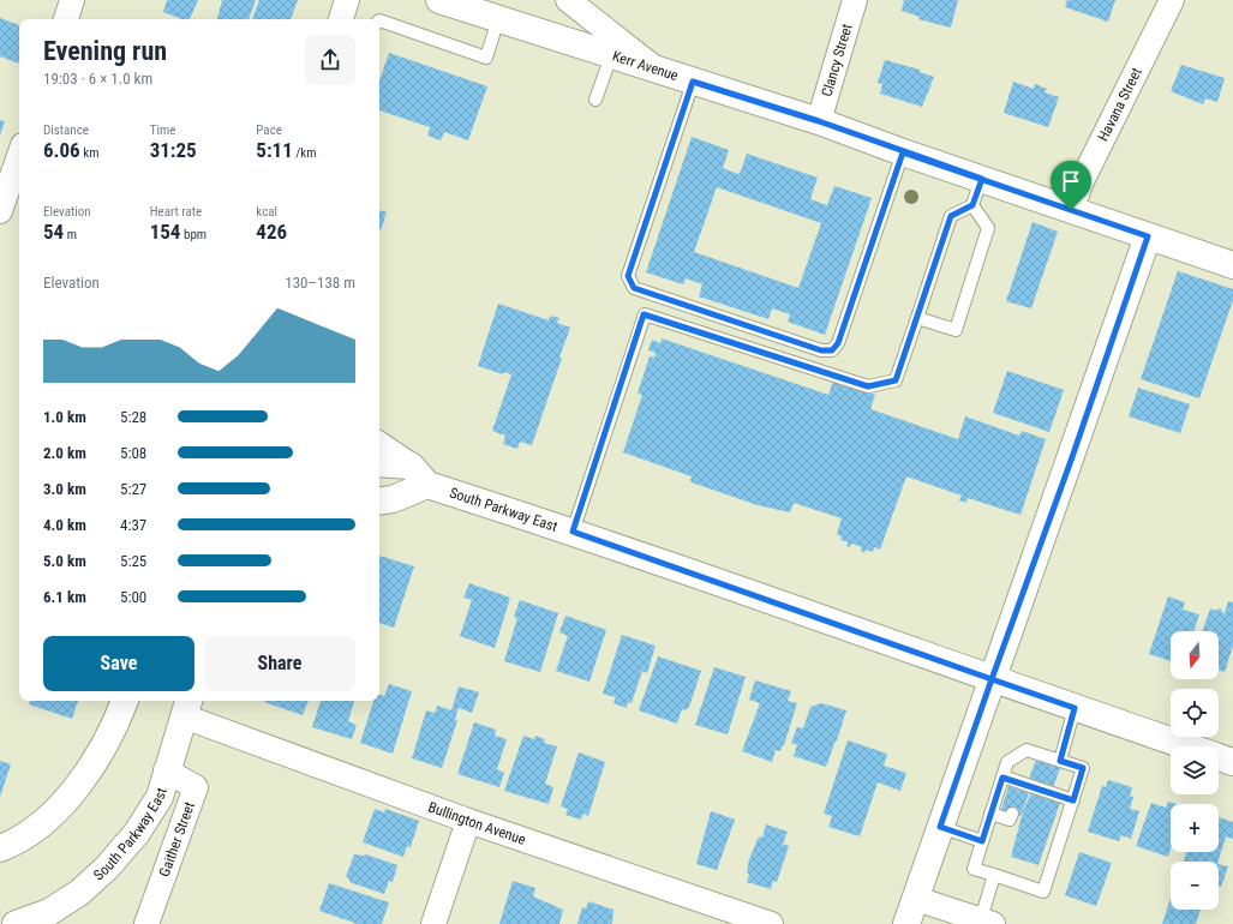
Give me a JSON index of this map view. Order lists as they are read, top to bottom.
{
  "streets": {
    "main road": ["Kerr Avenue", "South Parkway East"],
    "street": [
      "Clancy Street",
      "Havana Street",
      "Bullington Avenue",
      "Gaither Street"
    ]
  },
  "crossings": [
    ["Clancy Street", "Kerr Avenue"],
    ["Kerr Avenue", "Havana Street"],
    ["South Parkway East", "Bullington Avenue"],
    ["South Parkway East", "Gaither Street"]
  ],
  "north": "bottom",
  "page": {
    "heading": ["Evening run", "19:03 · 6 × 1.0 km"],
    "stats": [
      ["Distance", "6.06 km"],
      ["Time", "31:25"],
      ["Pace", "5:11 /km"],
      ["Elevation", "54 m"],
      ["Heart rate", "154 bpm"],
      ["kcal", "426"]
    ],
    "chart": ["Elevation", "130–138 m"],
    "list": [
      {
        "name": "1.0 km",
        "note": "5:28"
      },
      {
        "name": "2.0 km",
        "note": "5:08"
      },
      {
        "name": "3.0 km",
        "note": "5:27"
      },
      {
        "name": "4.0 km",
        "note": "4:37"
      },
      {
        "name": "5.0 km",
        "note": "5:25"
      },
      {
        "name": "6.1 km",
        "note": "5:00"
      }
    ],
    "buttons": ["Save", "Share"],
    "map_buttons": ["+", "−"]
  }
}
